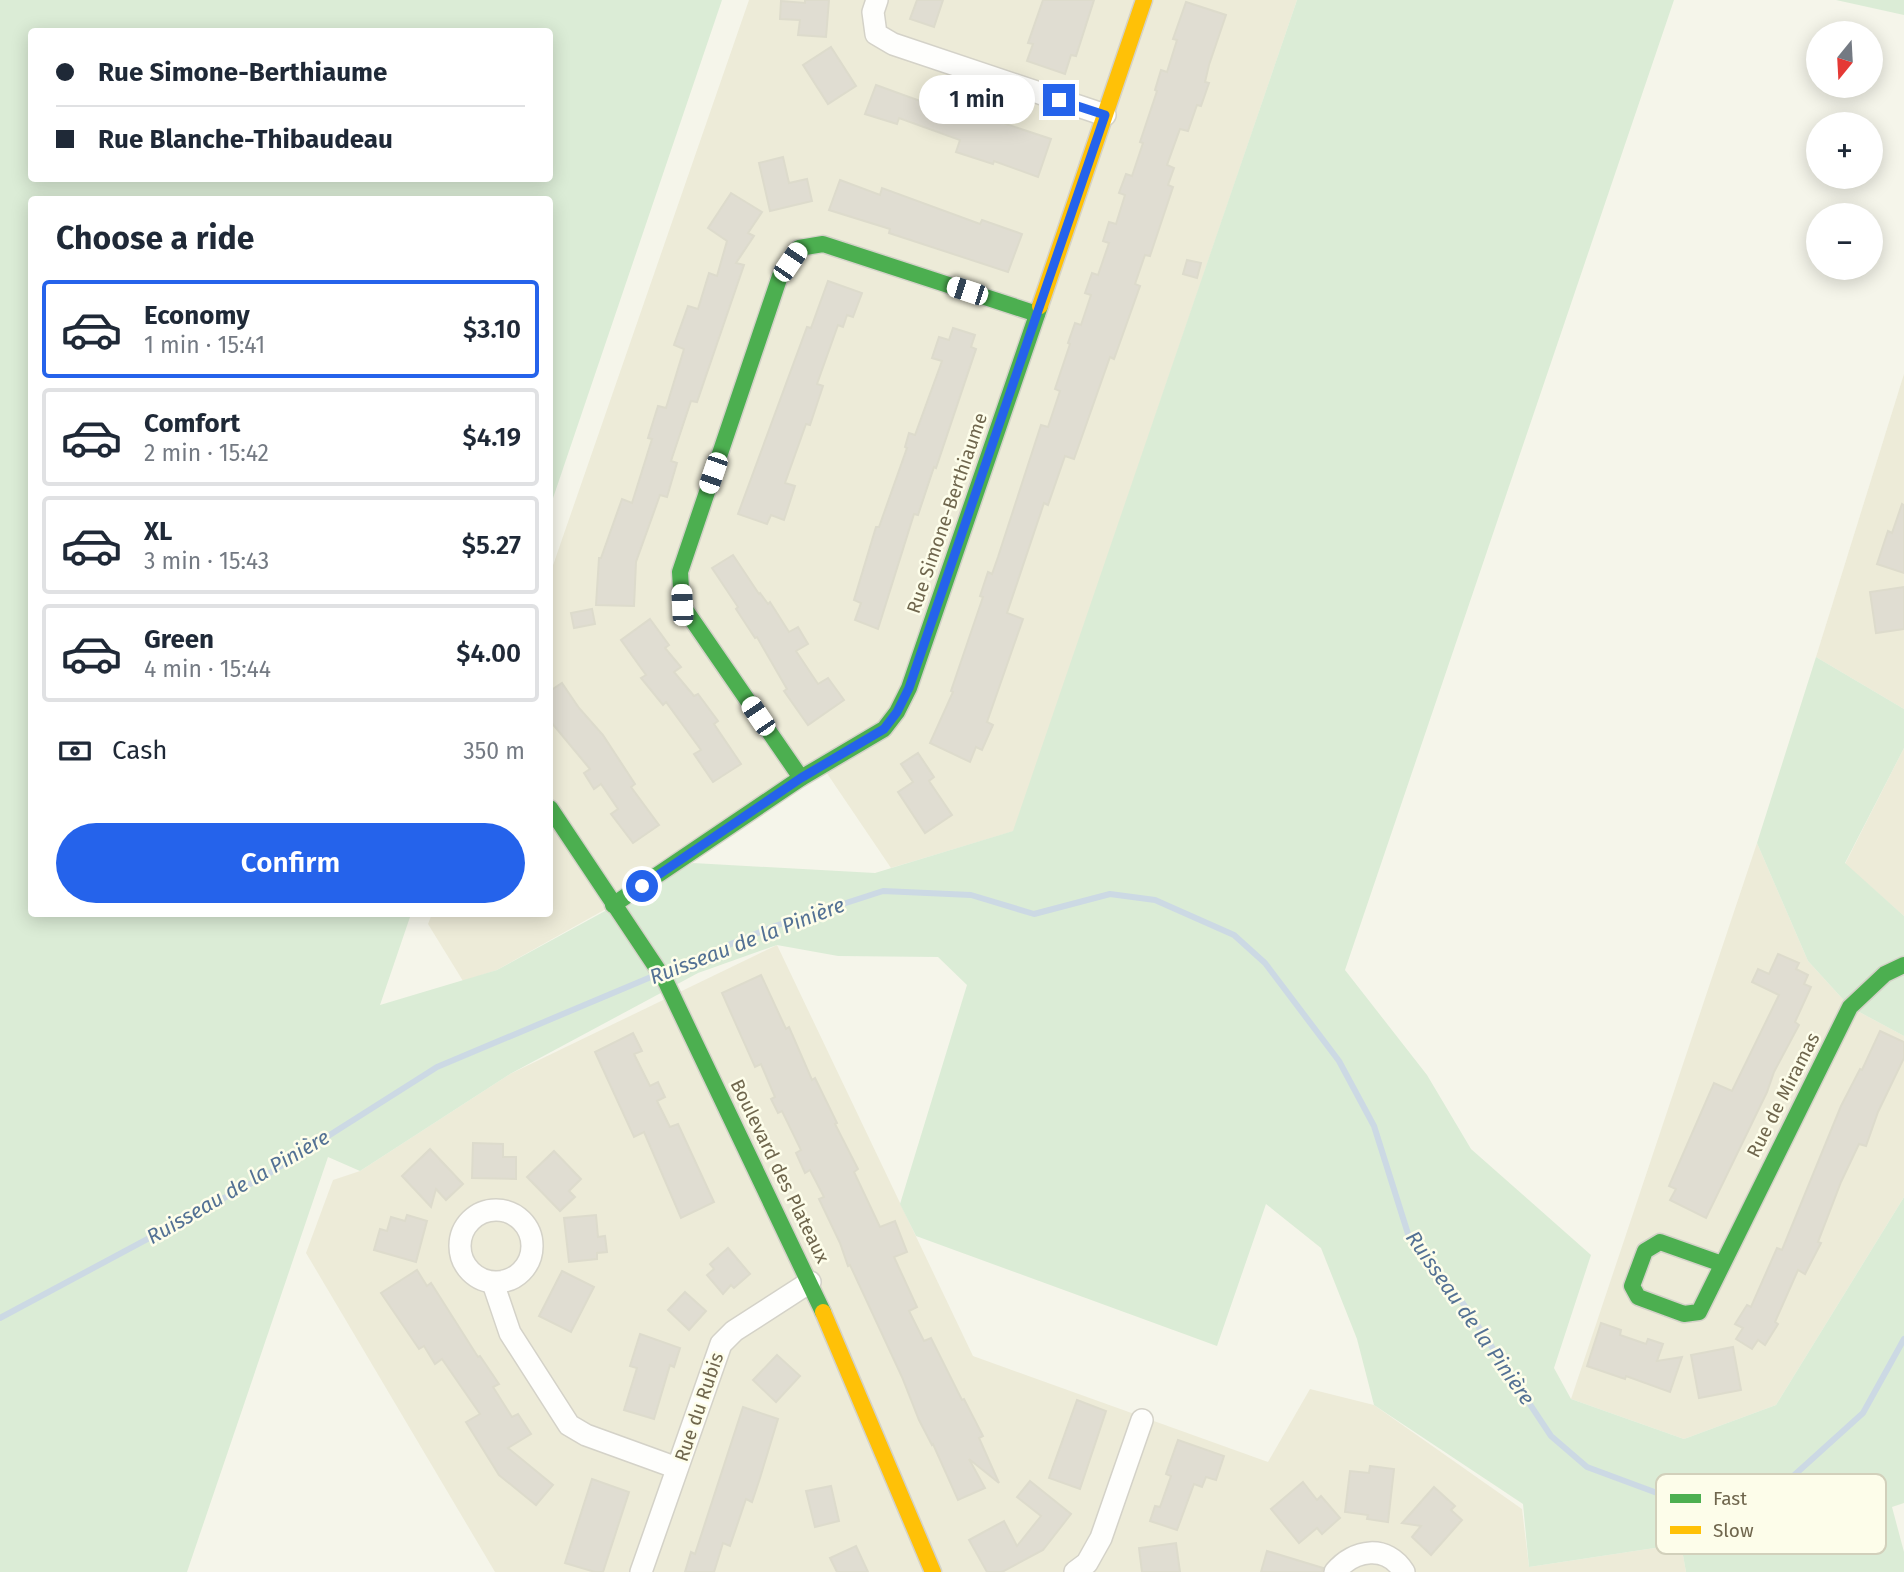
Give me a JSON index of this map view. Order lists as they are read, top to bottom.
{
  "streets": {
    "street": [
      "Rue Simone-Berthiaume",
      "Rue de Miramas",
      "Boulevard des Plateaux",
      "Rue du Rubis"
    ]
  },
  "crossings": [
    ["Rue Simone-Berthiaume", "Boulevard des Plateaux"],
    ["Boulevard des Plateaux", "Rue du Rubis"]
  ],
  "water": ["Ruisseau de la Pinière"],
  "legend": ["Fast", "Slow"],
  "north": "bottom",
  "page": {
    "map_buttons": ["+", "−"],
    "banner": ["Rue Simone-Berthiaume", "Rue Blanche-Thibaudeau"],
    "bubble": "1 min",
    "heading": "Choose a ride",
    "list": [
      {
        "name": "Economy",
        "note": "1 min · 15:41",
        "value": "$3.10"
      },
      {
        "name": "Comfort",
        "note": "2 min · 15:42",
        "value": "$4.19"
      },
      {
        "name": "XL",
        "note": "3 min · 15:43",
        "value": "$5.27"
      },
      {
        "name": "Green",
        "note": "4 min · 15:44",
        "value": "$4.00"
      }
    ],
    "pay": ["Cash", "350 m"],
    "buttons": "Confirm"
  }
}
